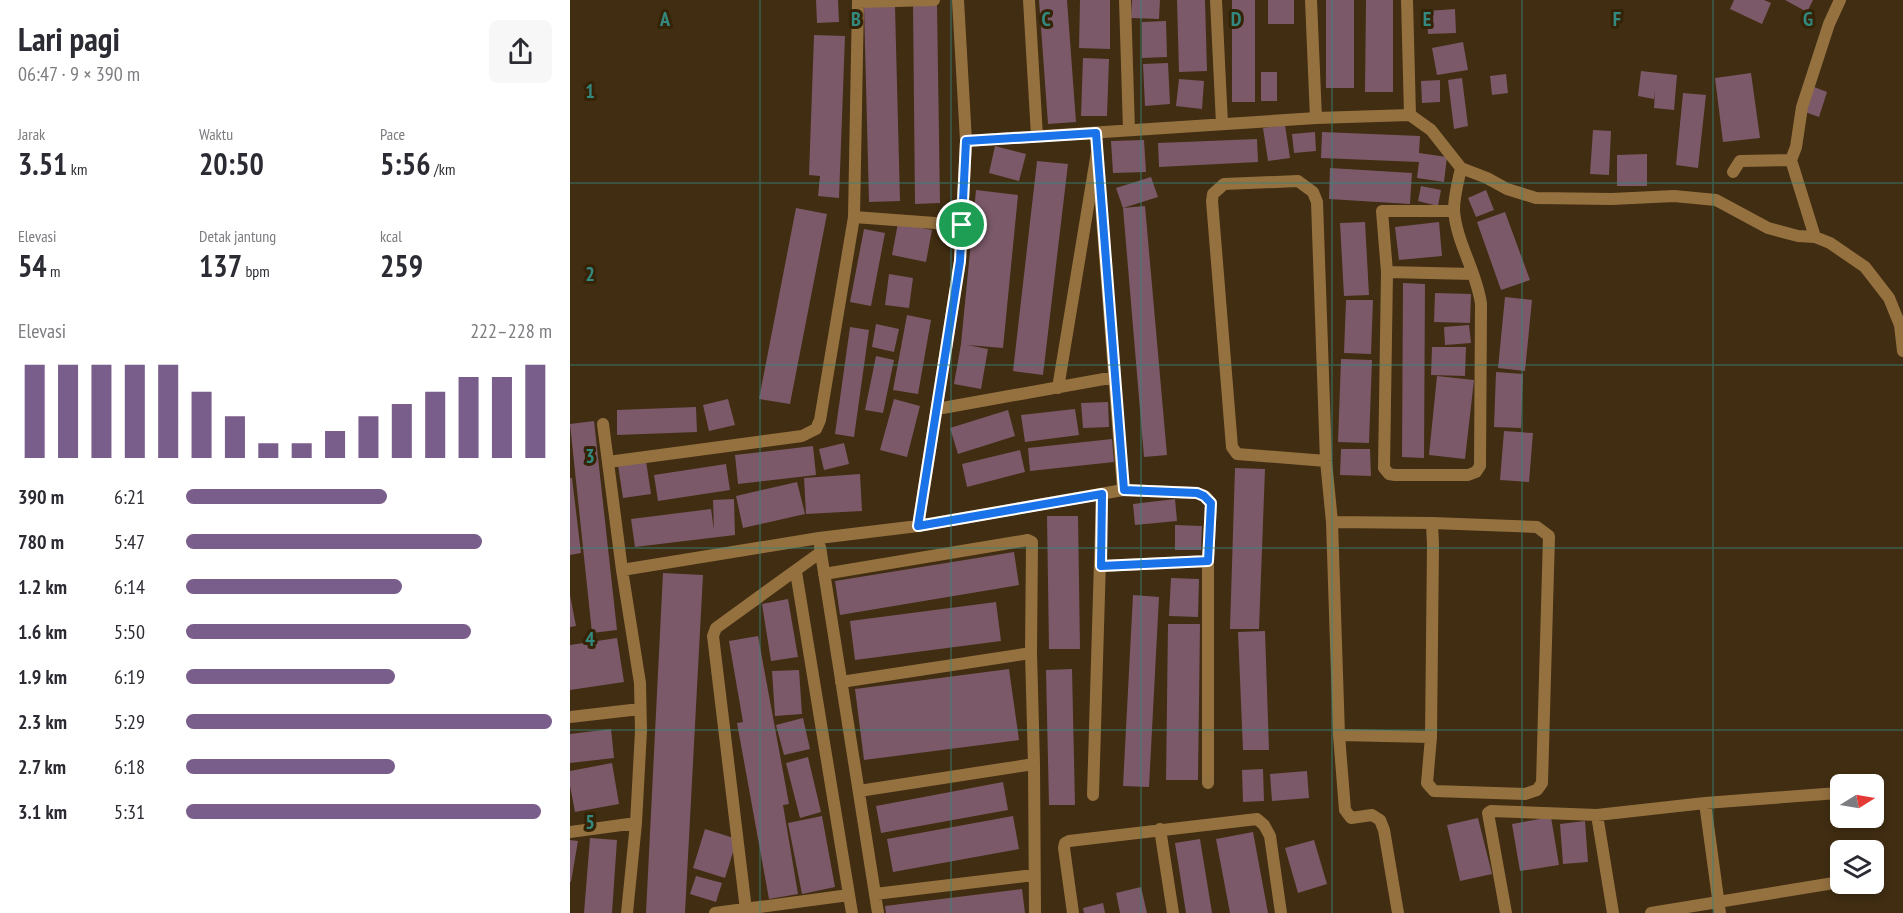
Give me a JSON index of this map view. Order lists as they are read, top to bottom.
{
  "north": "right",
  "page": {
    "heading": ["Lari pagi", "06:47 · 9 × 390 m"],
    "stats": [
      ["Jarak", "3.51 km"],
      ["Waktu", "20:50"],
      ["Pace", "5:56 /km"],
      ["Elevasi", "54 m"],
      ["Detak jantung", "137 bpm"],
      ["kcal", "259"]
    ],
    "chart": ["Elevasi", "222–228 m"],
    "list": [
      {
        "name": "390 m",
        "note": "6:21"
      },
      {
        "name": "780 m",
        "note": "5:47"
      },
      {
        "name": "1.2 km",
        "note": "6:14"
      },
      {
        "name": "1.6 km",
        "note": "5:50"
      },
      {
        "name": "1.9 km",
        "note": "6:19"
      },
      {
        "name": "2.3 km",
        "note": "5:29"
      },
      {
        "name": "2.7 km",
        "note": "6:18"
      },
      {
        "name": "3.1 km",
        "note": "5:31"
      }
    ]
  },
  "grid": {
    "columns": [
      "A",
      "B",
      "C",
      "D",
      "E",
      "F",
      "G"
    ],
    "rows": [
      "1",
      "2",
      "3",
      "4",
      "5"
    ]
  }
}
